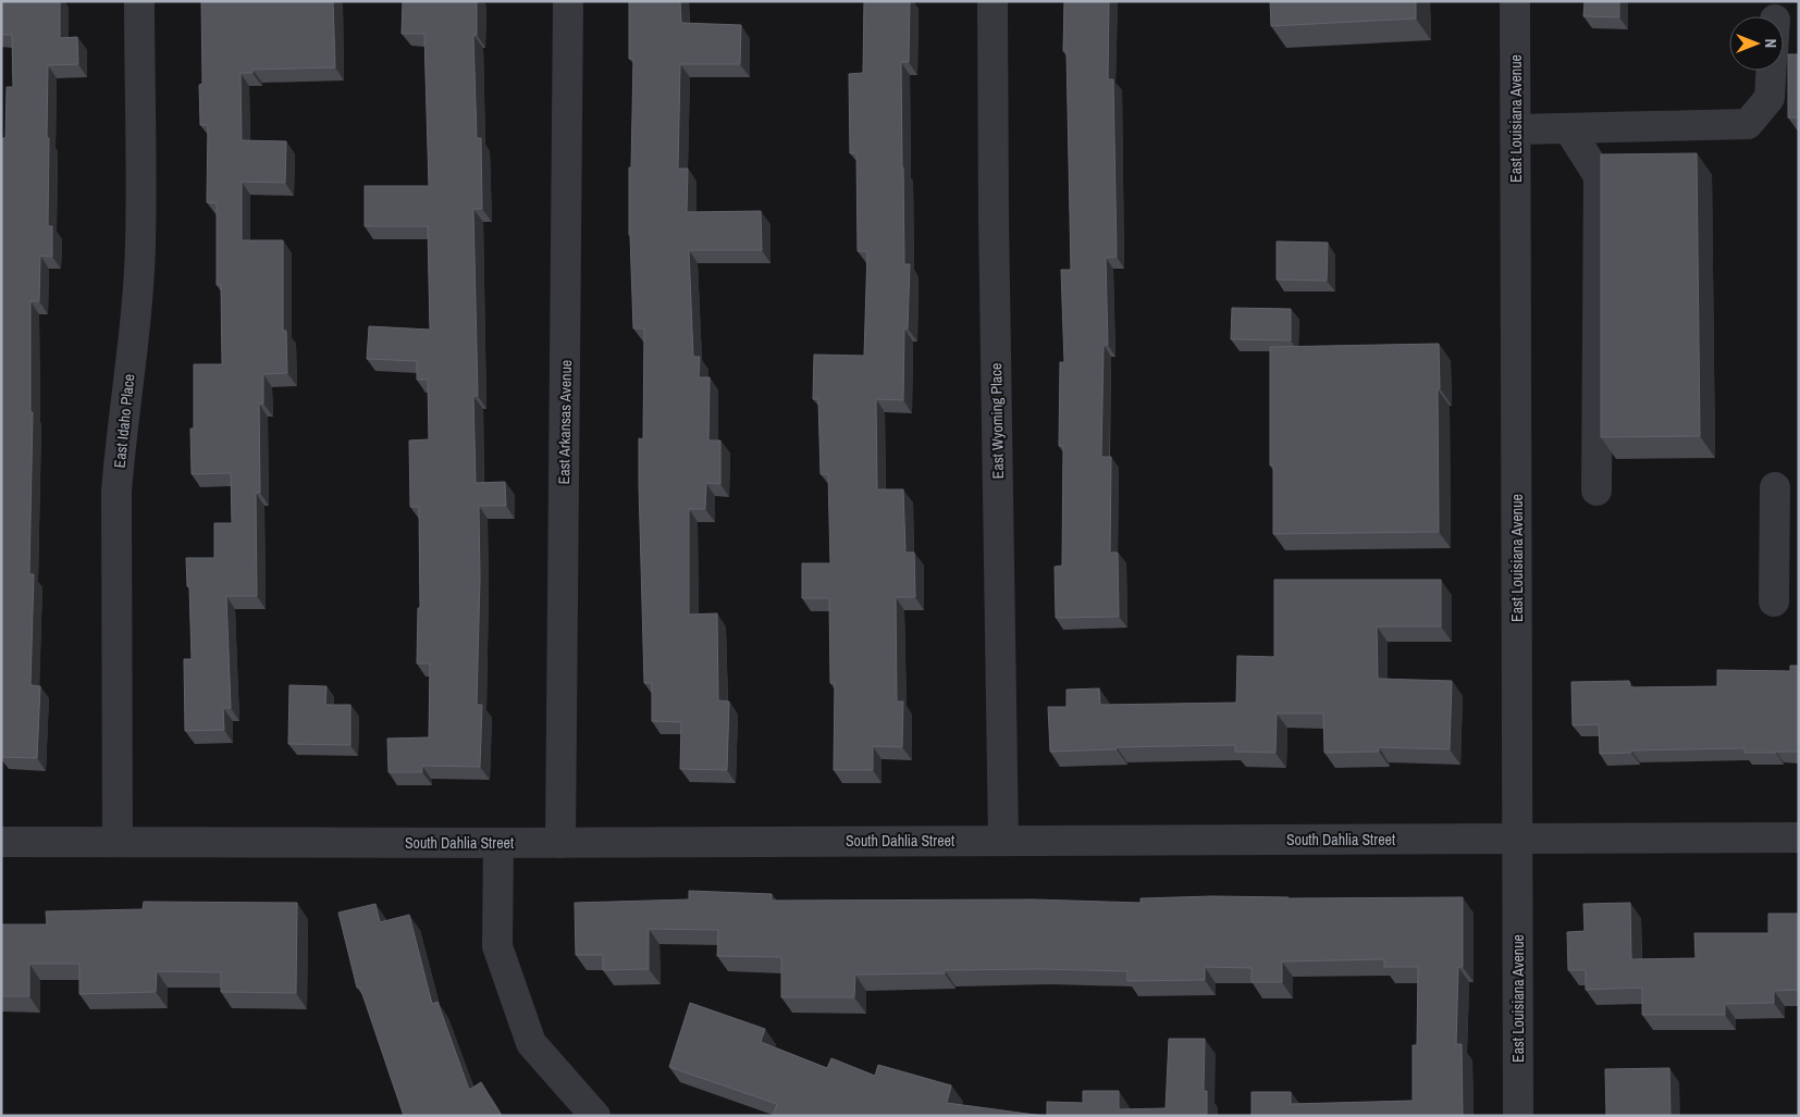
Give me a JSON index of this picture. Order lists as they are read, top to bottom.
{
  "streets": {
    "street": [
      "East Louisiana Avenue",
      "East Idaho Place",
      "East Wyoming Place",
      "East Arkansas Avenue",
      "South Dahlia Street"
    ]
  },
  "crossings": [
    ["East Louisiana Avenue", "South Dahlia Street"],
    ["East Idaho Place", "South Dahlia Street"],
    ["East Wyoming Place", "South Dahlia Street"],
    ["East Arkansas Avenue", "South Dahlia Street"]
  ],
  "north": "right"
}
